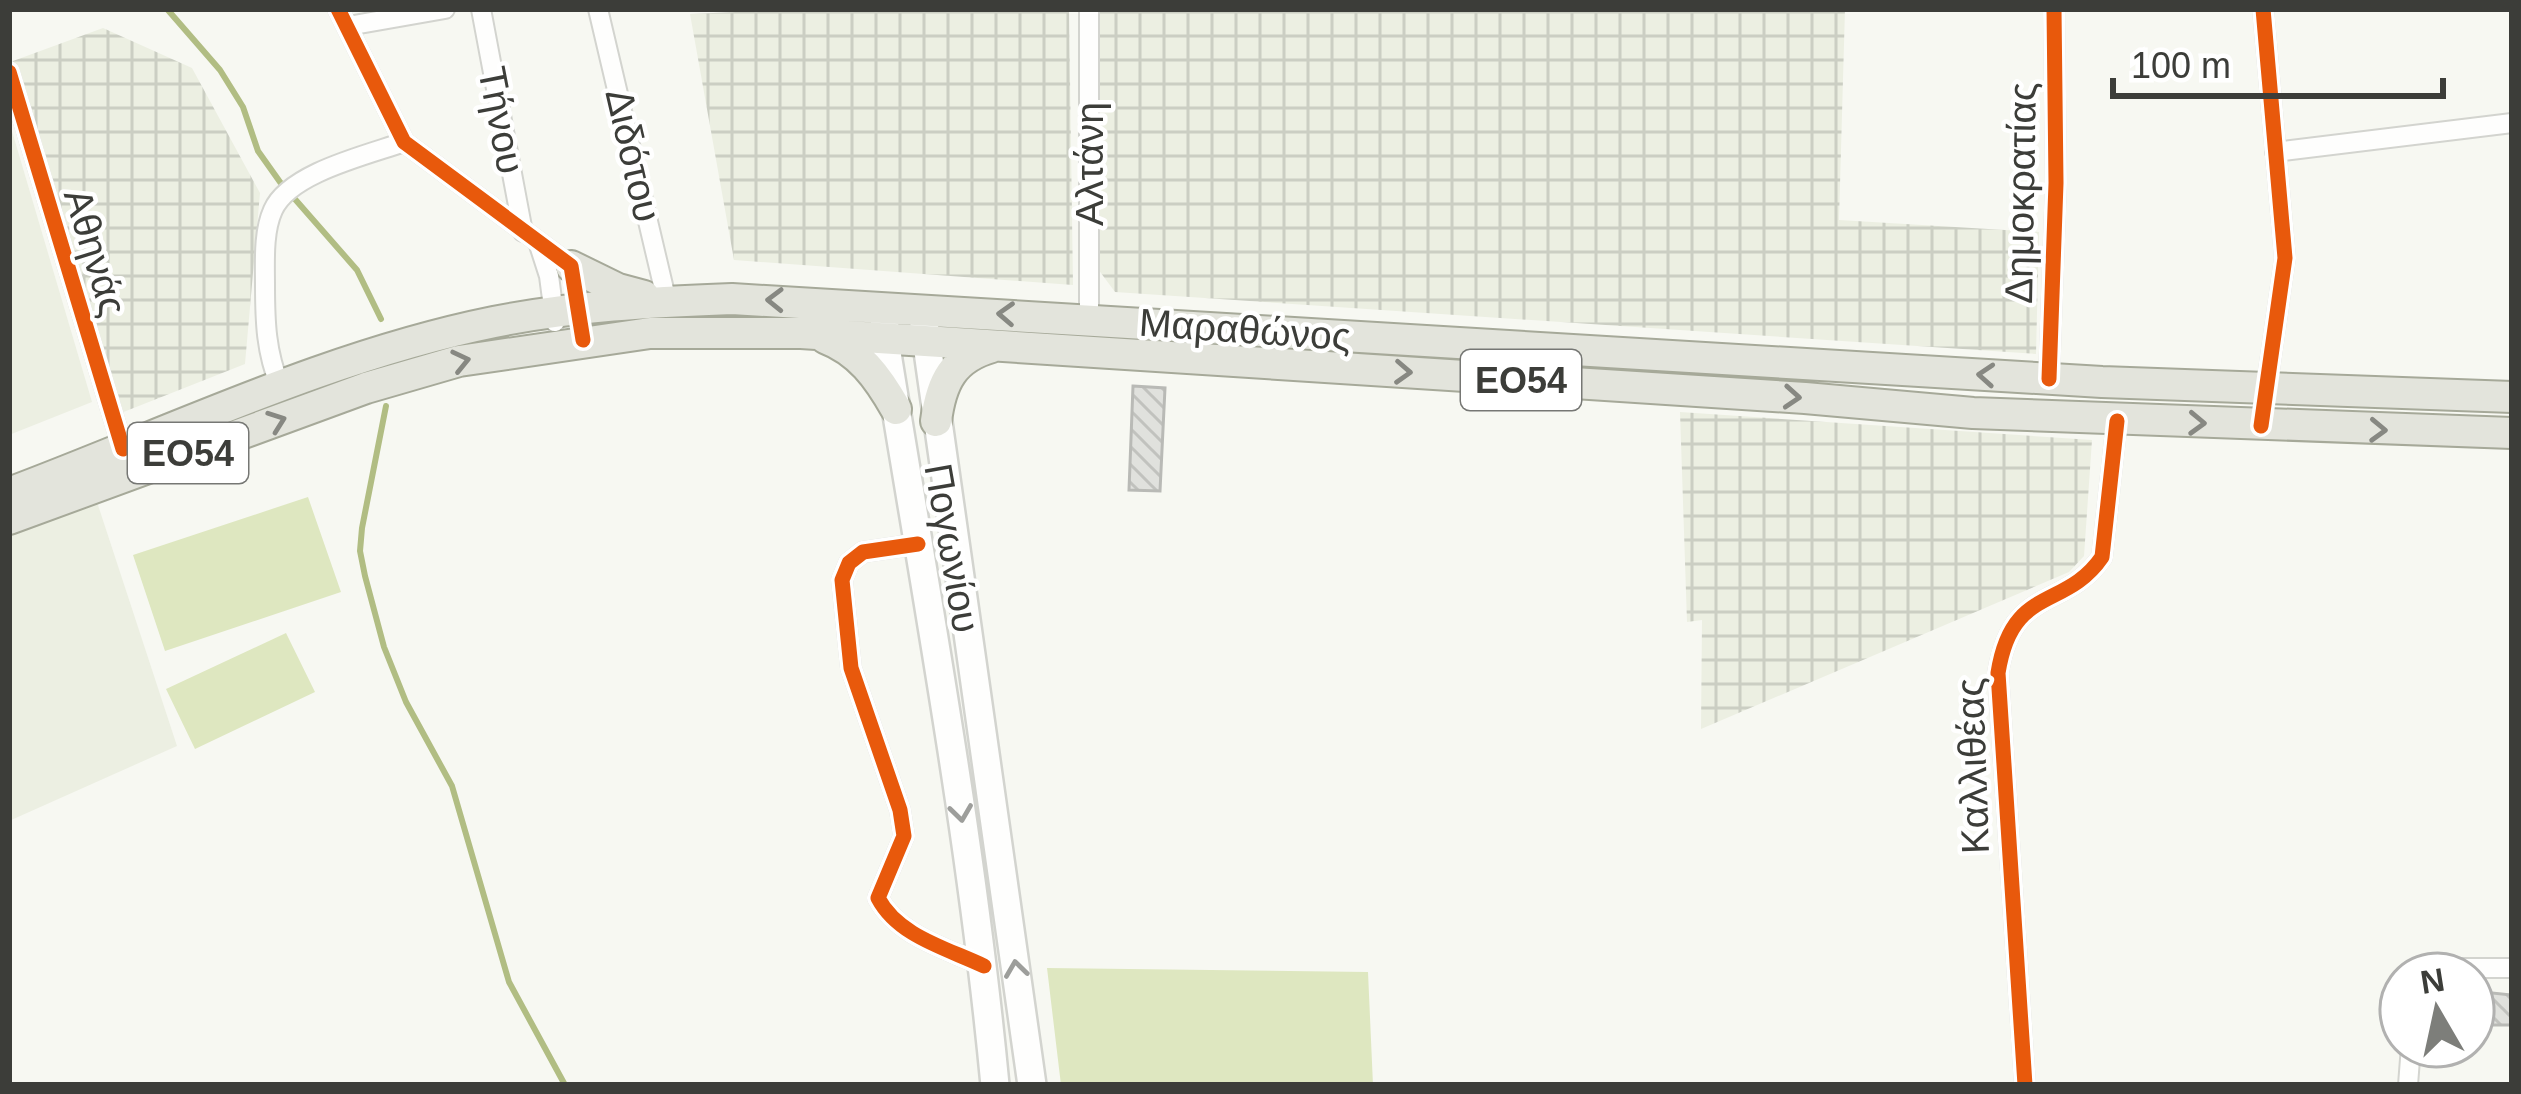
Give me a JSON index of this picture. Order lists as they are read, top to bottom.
{
  "streets": {
    "main road": ["Μαραθώνος", "ΕΟ54", "Πογωνίου"],
    "street": [
      "Τήνου",
      "Διδότου",
      "Αλτάνη",
      "Δημοκρατίας",
      "Αθηνάς",
      "Καλλιθέας"
    ]
  },
  "crossings": [
    ["Διδότου", "Μαραθώνος"],
    ["Αλτάνη", "Μαραθώνος"],
    ["Δημοκρατίας", "Μαραθώνος"],
    ["Αθηνάς", "Μαραθώνος"],
    ["Μαραθώνος", "Πογωνίου"],
    ["Μαραθώνος", "Καλλιθέας"]
  ],
  "scale_bar": "100 m",
  "north": "top"
}
